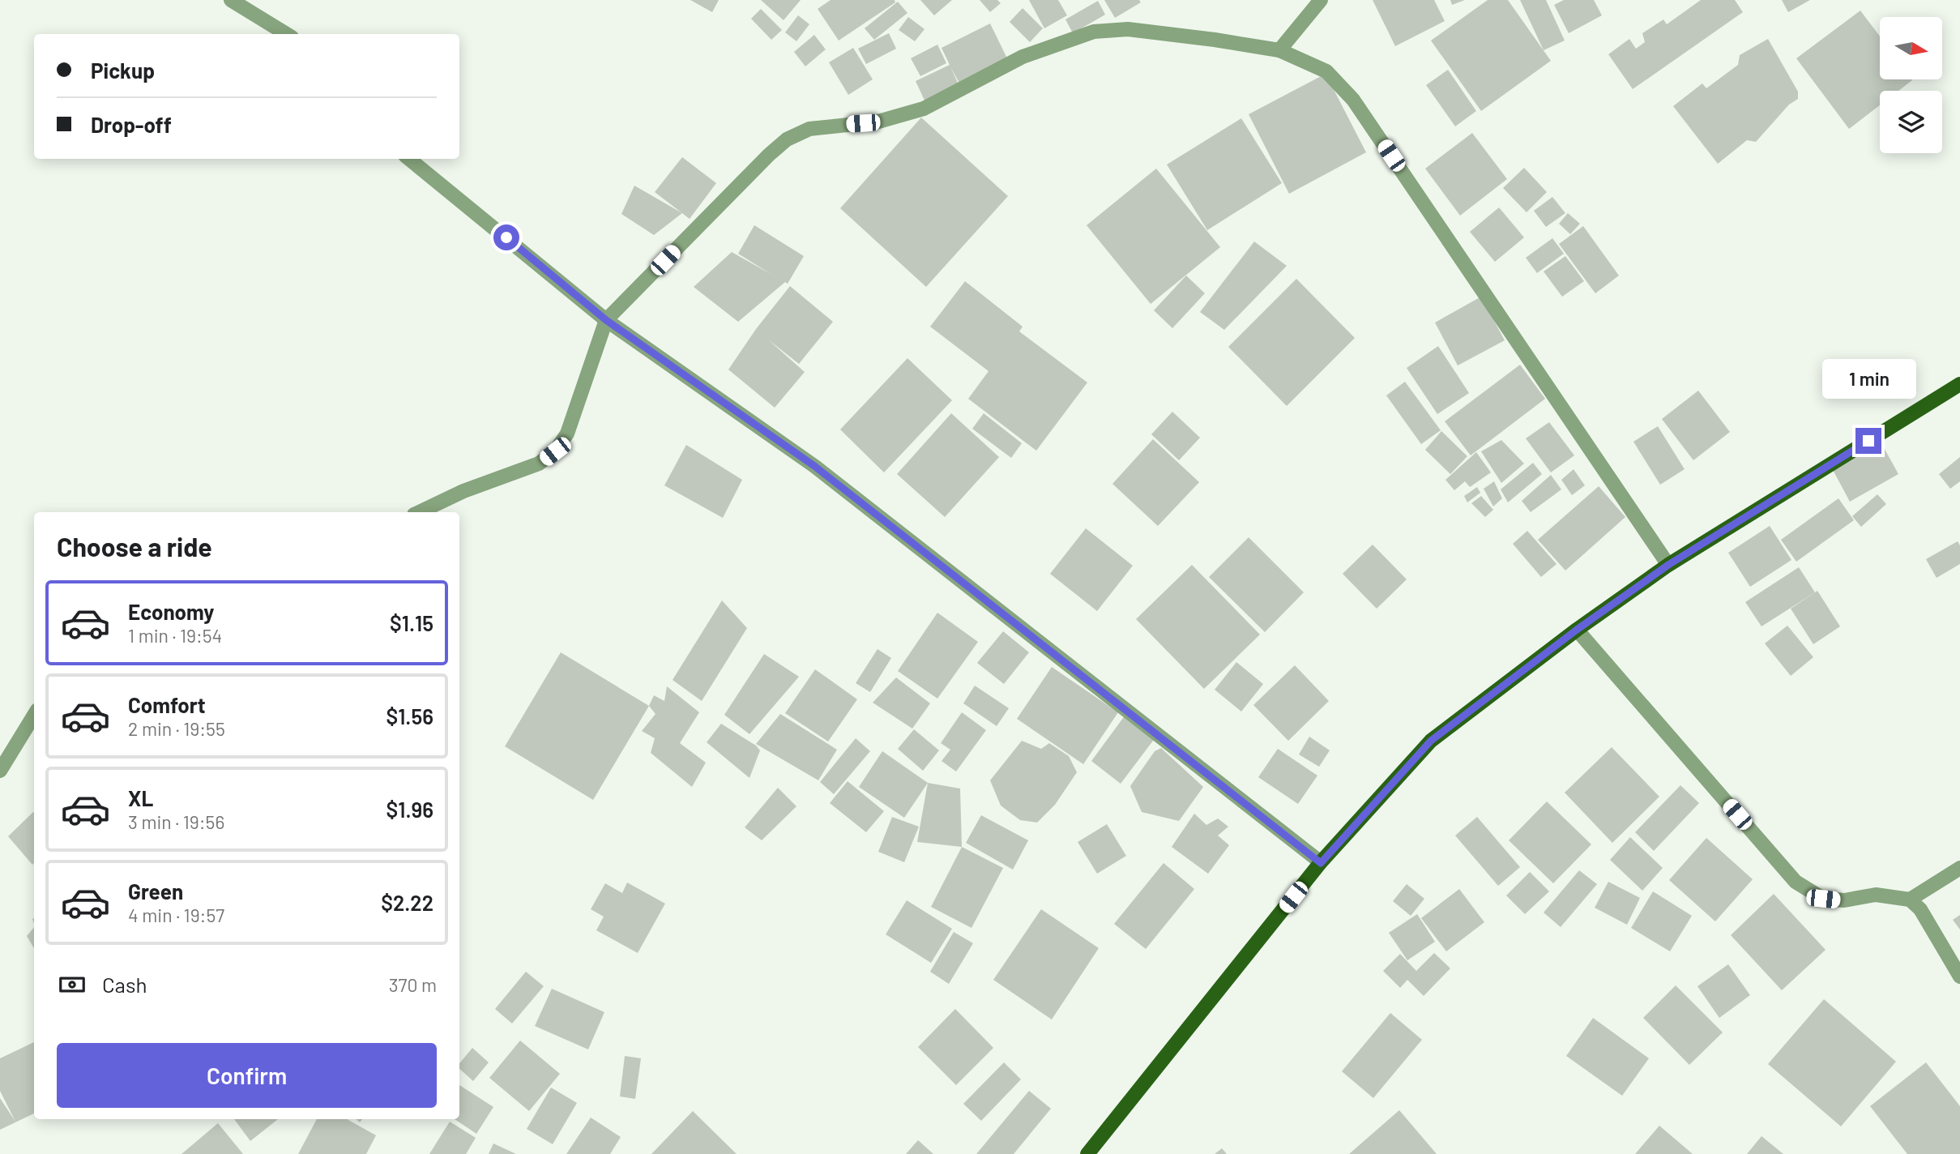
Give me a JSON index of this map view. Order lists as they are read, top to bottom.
{
  "north": "right",
  "page": {
    "banner": ["Pickup", "Drop-off"],
    "bubble": "1 min",
    "heading": "Choose a ride",
    "list": [
      {
        "name": "Economy",
        "note": "1 min · 19:54",
        "value": "$1.15"
      },
      {
        "name": "Comfort",
        "note": "2 min · 19:55",
        "value": "$1.56"
      },
      {
        "name": "XL",
        "note": "3 min · 19:56",
        "value": "$1.96"
      },
      {
        "name": "Green",
        "note": "4 min · 19:57",
        "value": "$2.22"
      }
    ],
    "pay": ["Cash", "370 m"],
    "buttons": "Confirm"
  }
}
